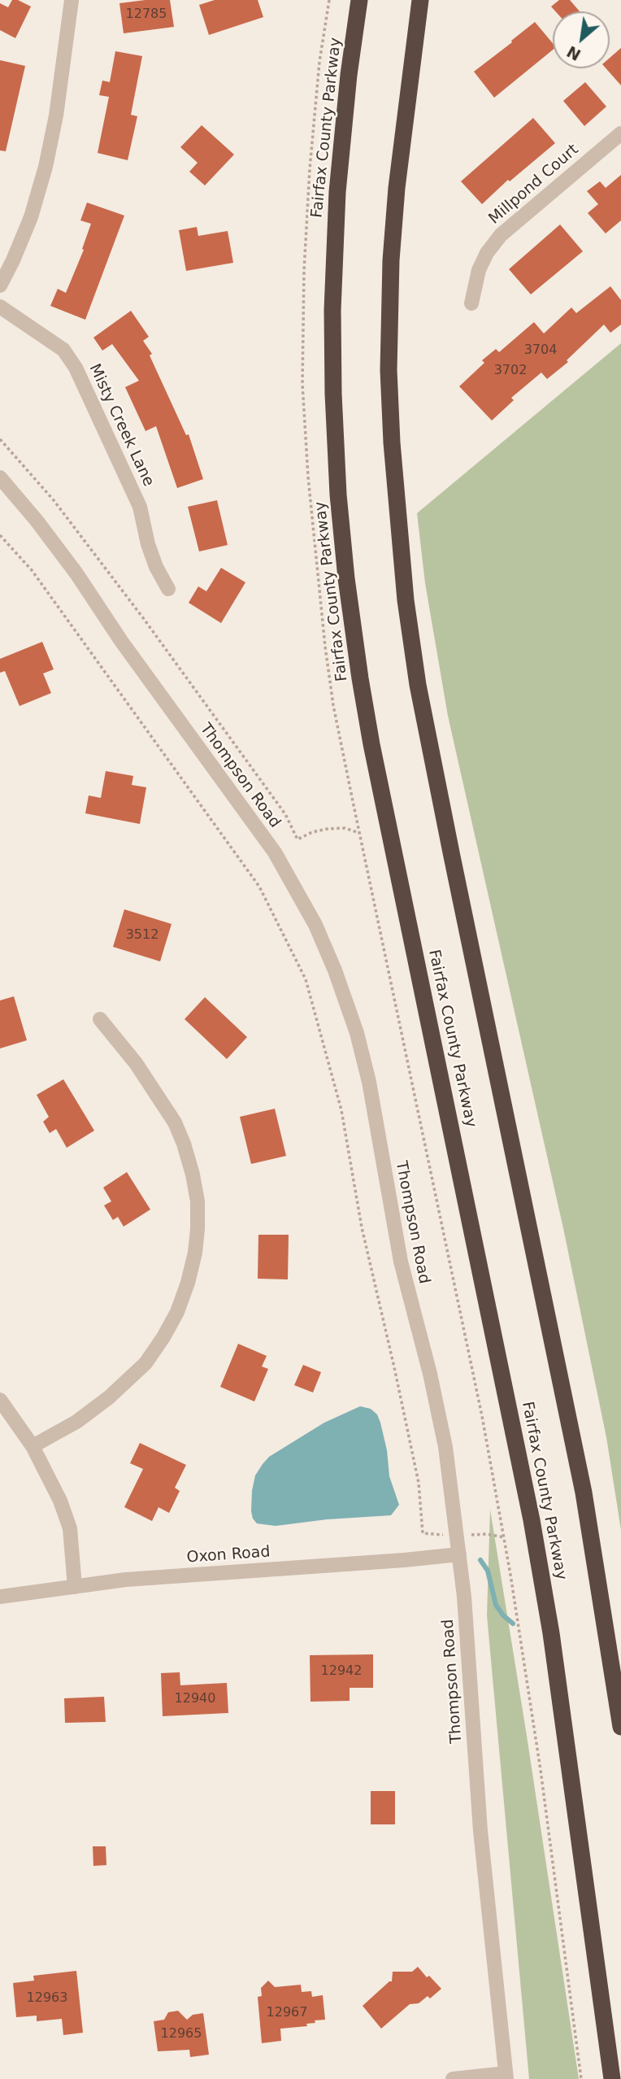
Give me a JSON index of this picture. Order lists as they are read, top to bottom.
{
  "streets": {
    "highway": ["Fairfax County Parkway"],
    "street": [
      "Millpond Court",
      "Misty Creek Lane",
      "Thompson Road",
      "Oxon Road"
    ]
  },
  "crossings": [
    ["Thompson Road", "Oxon Road"]
  ],
  "house_numbers": [
    "12785",
    "3704",
    "3702",
    "3512",
    "12942",
    "12940",
    "12963",
    "12967",
    "12965"
  ],
  "north": "bottom left"
}
